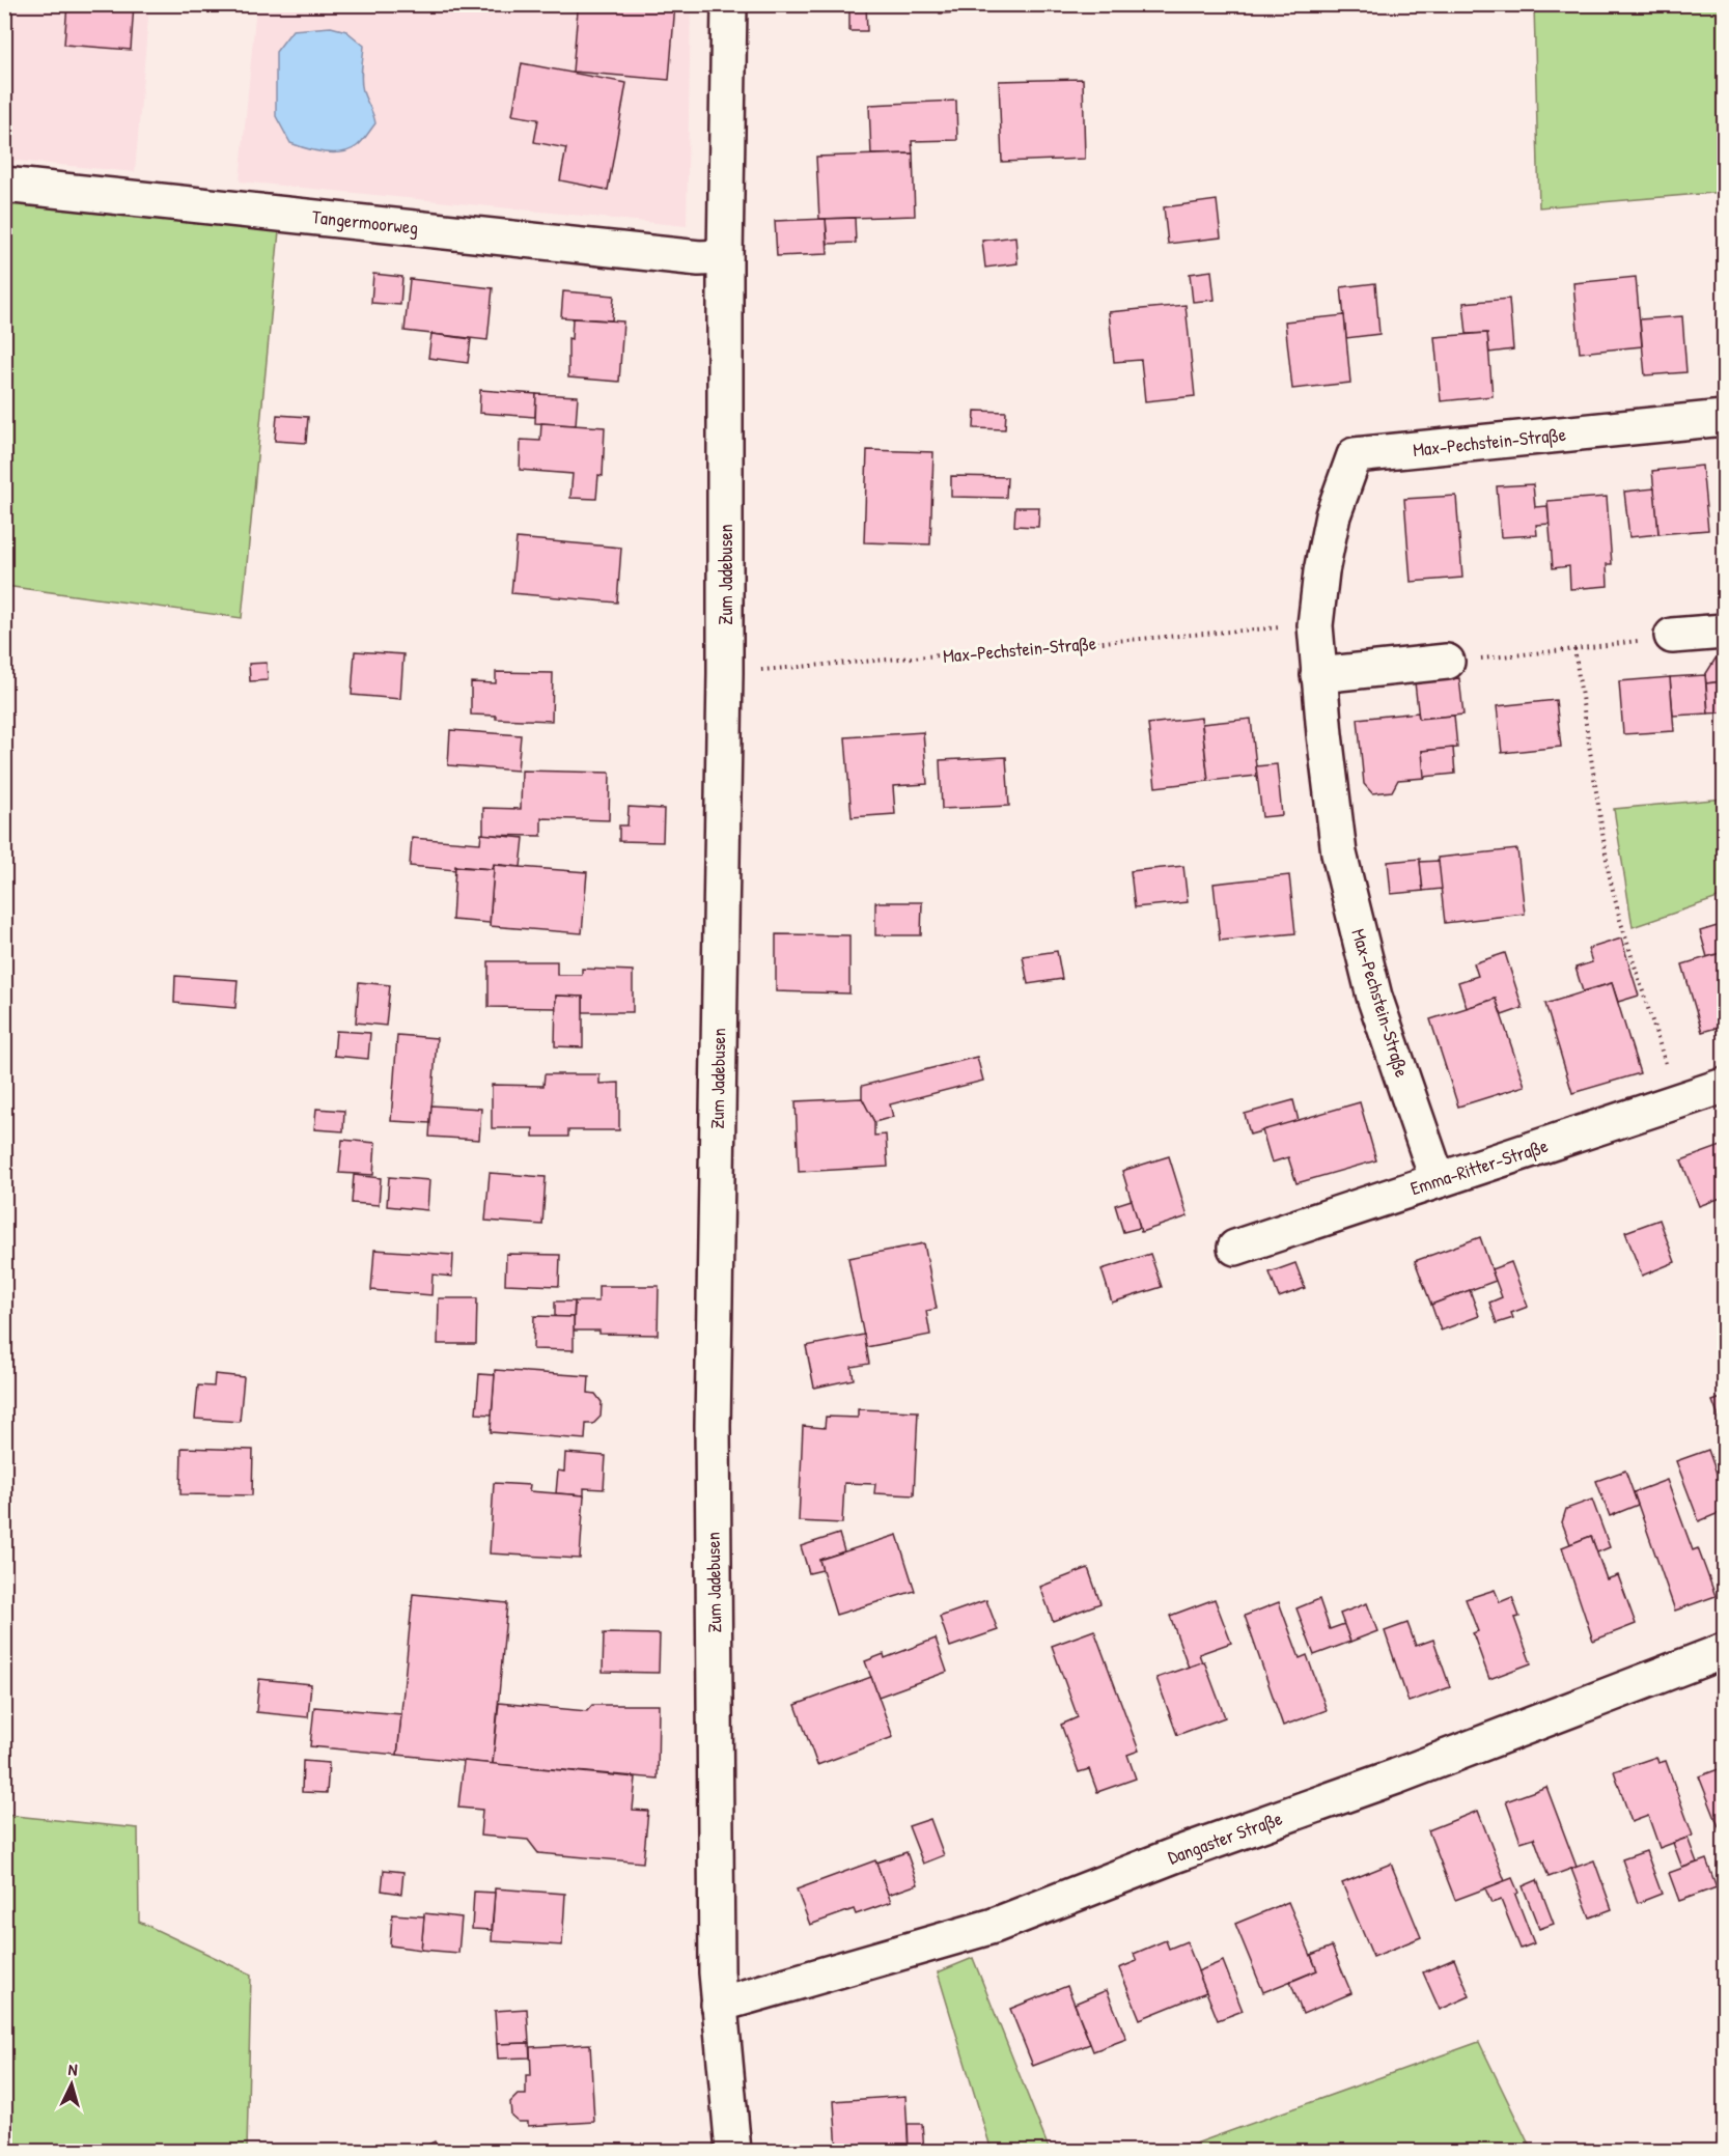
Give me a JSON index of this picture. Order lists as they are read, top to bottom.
{
  "streets": {
    "street": [
      "Tangermoorweg",
      "Max-Pechstein-Straße",
      "Zum Jadebusen",
      "Emma-Ritter-Straße",
      "Dangaster Straße"
    ]
  },
  "crossings": [
    ["Tangermoorweg", "Zum Jadebusen"],
    ["Max-Pechstein-Straße", "Zum Jadebusen"],
    ["Max-Pechstein-Straße", "Emma-Ritter-Straße"],
    ["Zum Jadebusen", "Dangaster Straße"]
  ],
  "north": "top"
}
